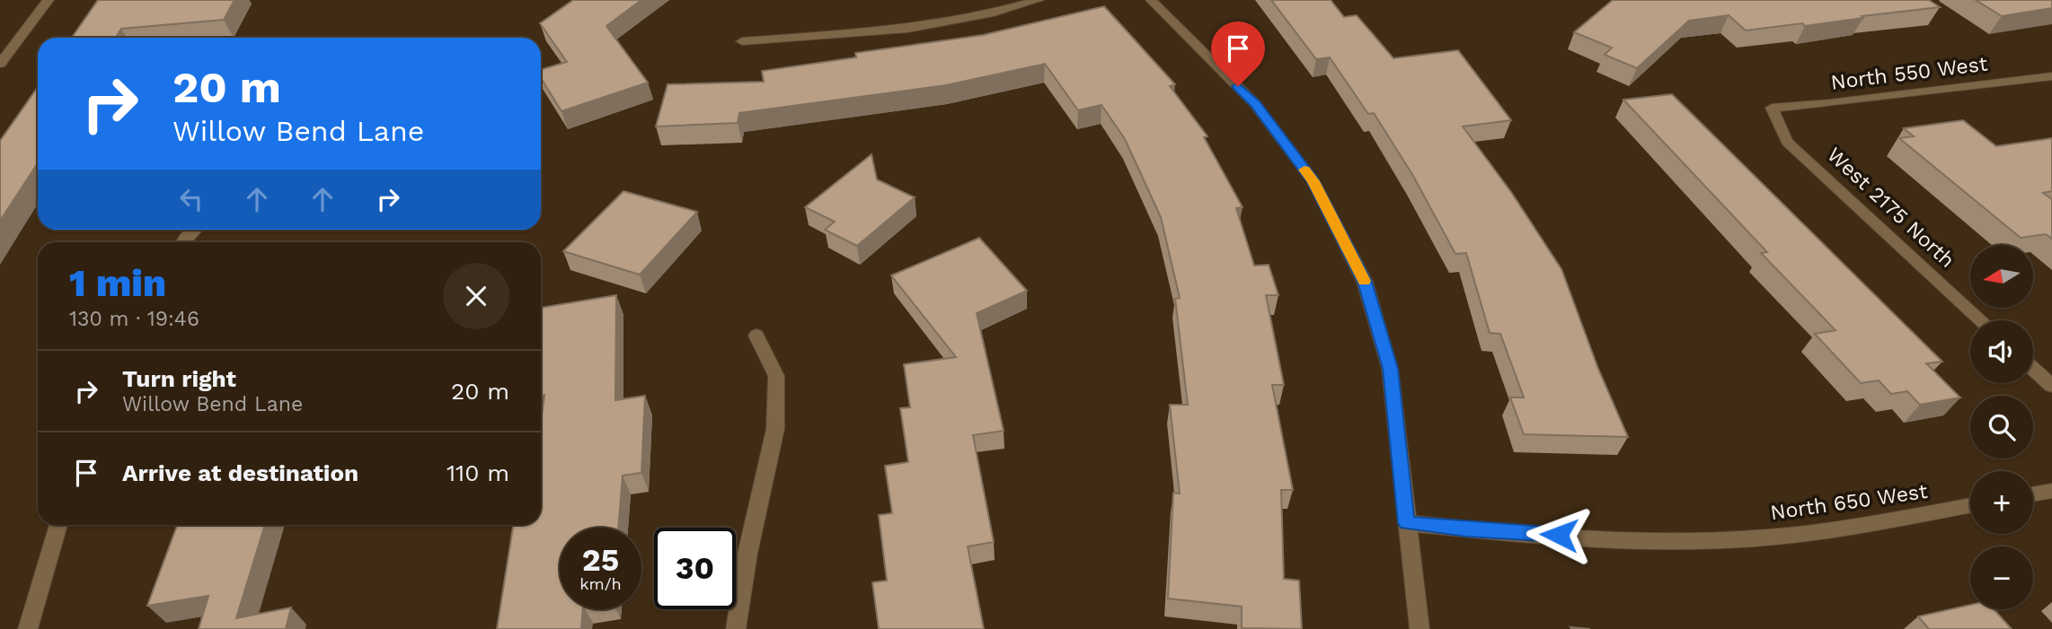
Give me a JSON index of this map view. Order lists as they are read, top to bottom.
{
  "streets": {
    "street": ["North 550 West", "West 2175 North", "North 650 West"]
  },
  "crossings": [
    ["North 550 West", "West 2175 North"]
  ],
  "north": "left",
  "page": {
    "turn": ["20 m", "Willow Bend Lane"],
    "heading": ["1 min", "130 m · 19:46"],
    "map_buttons": ["+", "−"],
    "list": [
      {
        "name": "Turn right",
        "note": "Willow Bend Lane",
        "value": "20 m"
      },
      {
        "name": "Arrive at destination",
        "value": "110 m"
      }
    ],
    "speed": "25 km/h",
    "limit": "30"
  }
}
